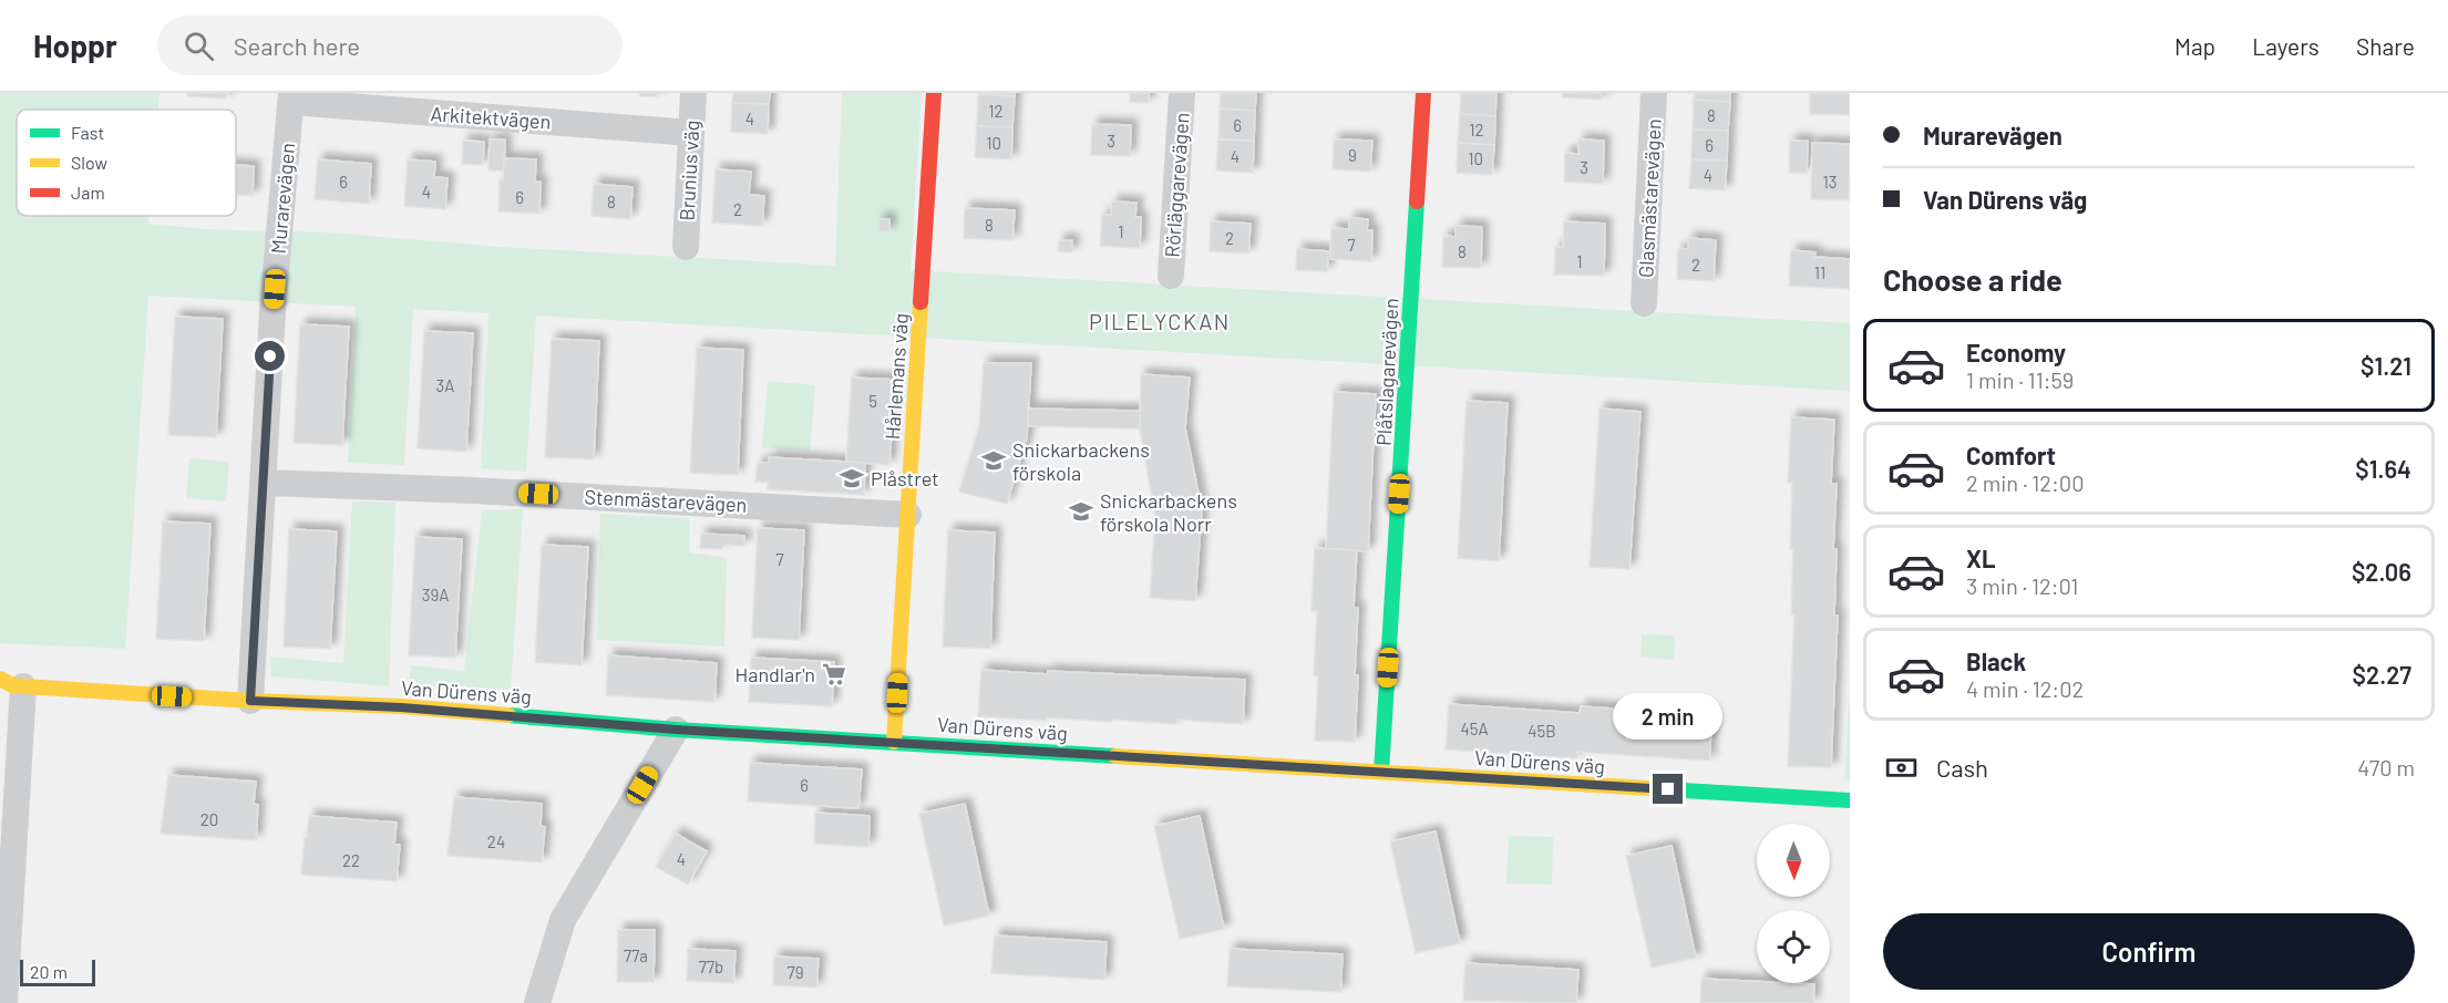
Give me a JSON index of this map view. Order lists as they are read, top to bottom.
{
  "streets": {
    "street": [
      "Arkitektvägen",
      "Brunius väg",
      "Rörläggarevägen",
      "Murarevägen",
      "Glasmästarevägen",
      "Plåtslagarevägen",
      "Hårlemans väg",
      "Stenmästarevägen",
      "Van Dürens väg"
    ]
  },
  "crossings": [
    ["Arkitektvägen", "Brunius väg"],
    ["Arkitektvägen", "Murarevägen"],
    ["Murarevägen", "Stenmästarevägen"],
    ["Murarevägen", "Van Dürens väg"],
    ["Plåtslagarevägen", "Van Dürens väg"],
    ["Hårlemans väg", "Stenmästarevägen"],
    ["Hårlemans väg", "Van Dürens väg"]
  ],
  "districts": ["PILELYCKAN"],
  "places": {
    "school or university": ["Snickarbackens förskola", "Plåstret", "Snickarbackens förskola Norr"],
    "supermarket": ["Handlar'n"]
  },
  "house_numbers": [
    "12",
    "8",
    "4",
    "6",
    "12",
    "3",
    "10",
    "6",
    "9",
    "4",
    "10",
    "3",
    "4",
    "6",
    "13",
    "4",
    "6",
    "8",
    "2",
    "8",
    "1",
    "2",
    "7",
    "8",
    "1",
    "2",
    "11",
    "3A",
    "5",
    "7",
    "39A",
    "45A",
    "45B",
    "6",
    "20",
    "24",
    "4",
    "22",
    "77a",
    "77b",
    "79"
  ],
  "legend": ["Fast", "Slow", "Jam"],
  "scale_bar": "20 m",
  "north": "bottom",
  "page": {
    "header": "Hoppr",
    "search": "Search here",
    "nav": ["Map", "Layers", "Share"],
    "banner": ["Murarevägen", "Van Dürens väg"],
    "heading": "Choose a ride",
    "list": [
      {
        "name": "Economy",
        "note": "1 min · 11:59",
        "value": "$1.21"
      },
      {
        "name": "Comfort",
        "note": "2 min · 12:00",
        "value": "$1.64"
      },
      {
        "name": "XL",
        "note": "3 min · 12:01",
        "value": "$2.06"
      },
      {
        "name": "Black",
        "note": "4 min · 12:02",
        "value": "$2.27"
      }
    ],
    "bubble": "2 min",
    "pay": ["Cash", "470 m"],
    "buttons": "Confirm",
    "scale": "20 m"
  }
}
